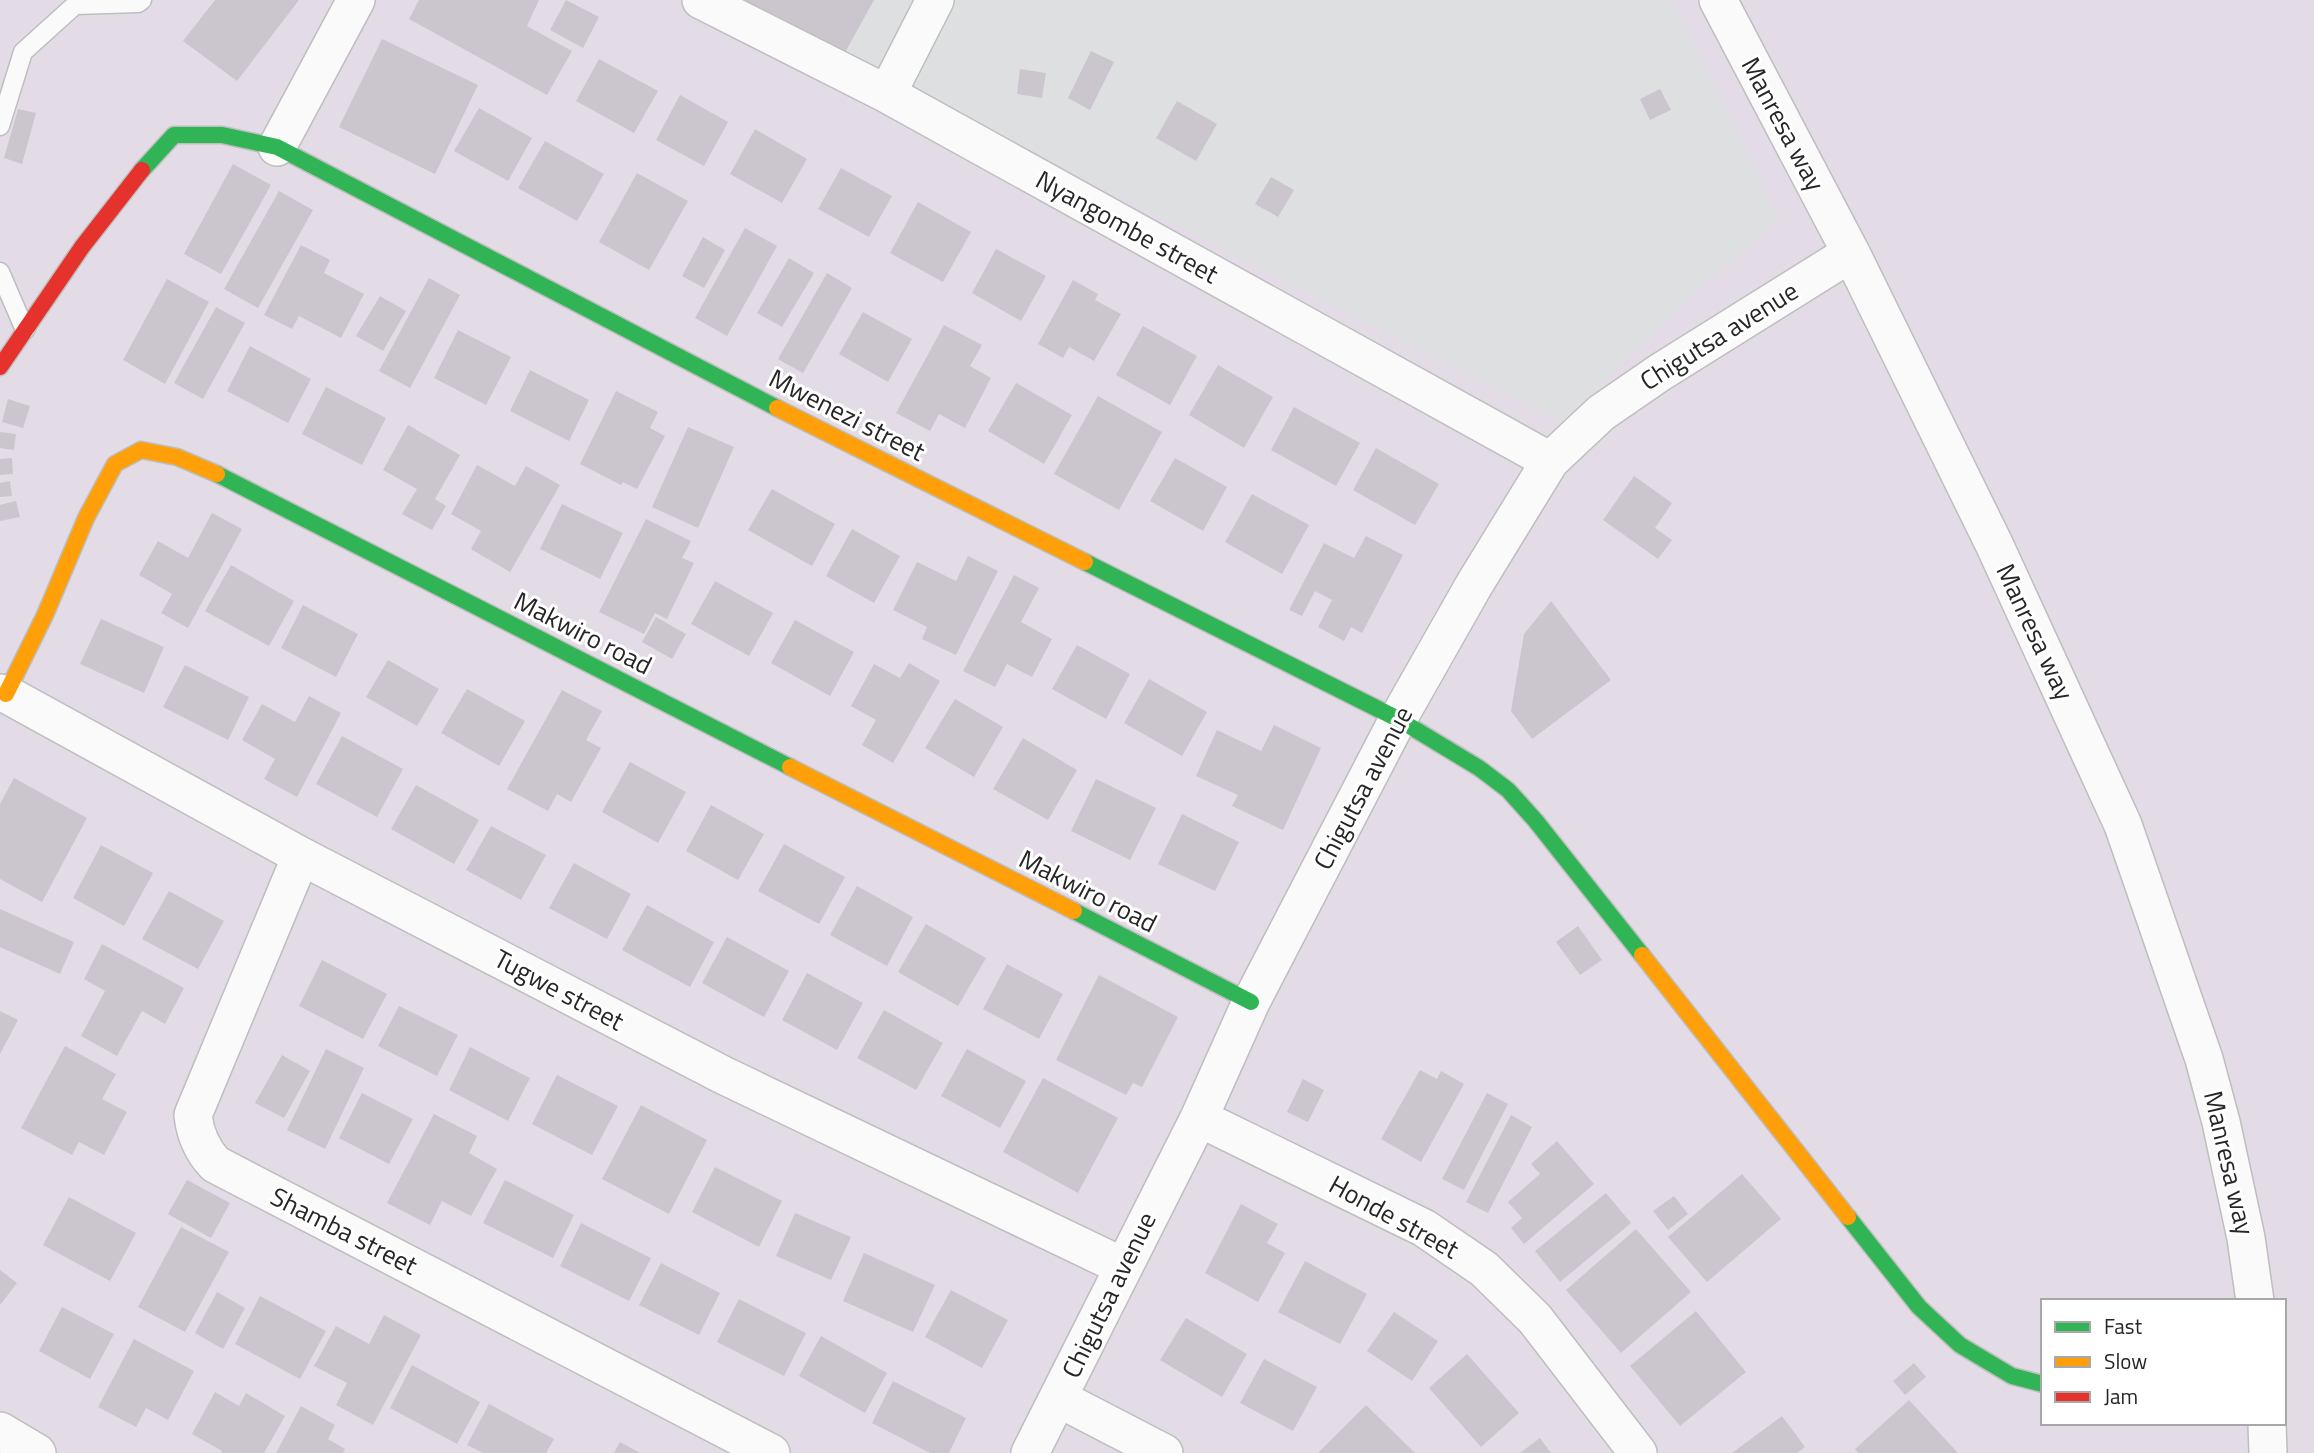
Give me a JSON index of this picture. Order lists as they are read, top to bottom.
{
  "streets": {
    "street": [
      "Manresa way",
      "Nyangombe street",
      "Chigutsa avenue",
      "Mwenezi street",
      "Makwiro road",
      "Tugwe street",
      "Honde street",
      "Shamba street"
    ]
  },
  "crossings": [
    ["Manresa way", "Chigutsa avenue"],
    ["Nyangombe street", "Chigutsa avenue"],
    ["Chigutsa avenue", "Mwenezi street"],
    ["Chigutsa avenue", "Makwiro road"],
    ["Chigutsa avenue", "Tugwe street"],
    ["Chigutsa avenue", "Honde street"],
    ["Makwiro road", "Tugwe street"],
    ["Tugwe street", "Shamba street"]
  ],
  "legend": ["Fast", "Slow", "Jam"]
}
